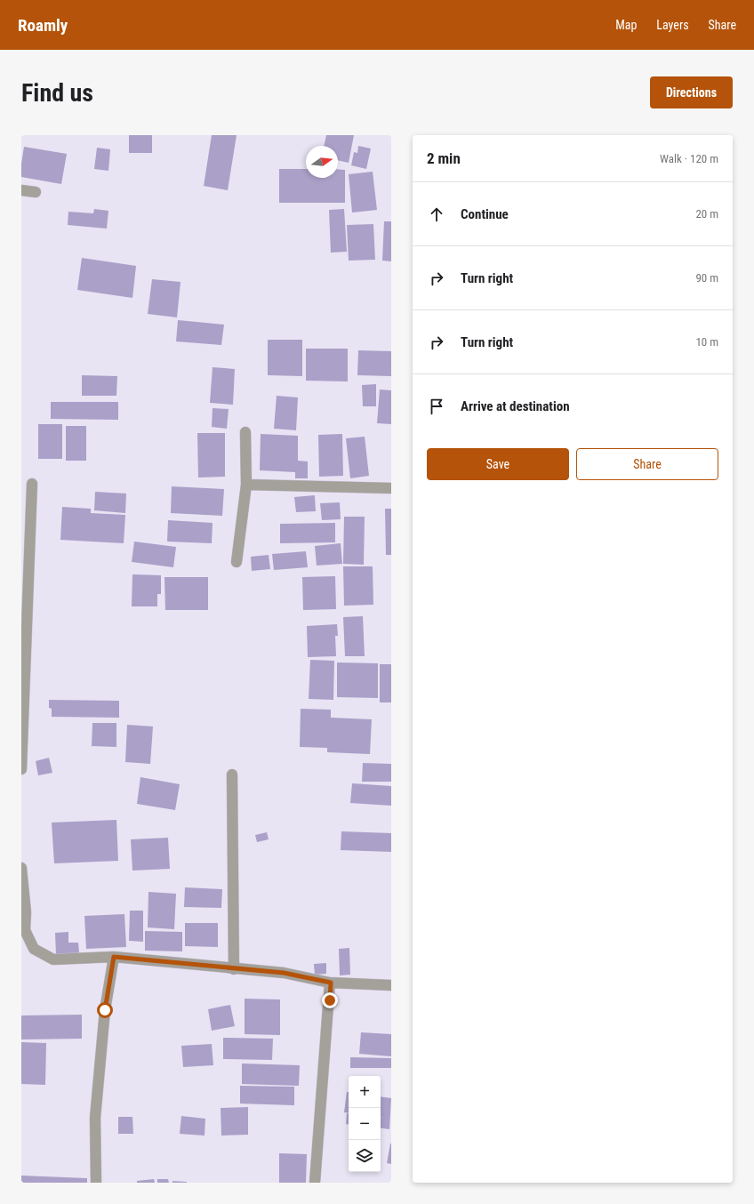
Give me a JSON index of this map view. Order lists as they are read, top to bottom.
{
  "north": "right",
  "page": {
    "header": "Roamly",
    "nav": ["Map", "Layers", "Share"],
    "buttons": [
      "Directions",
      ["Save", "Share"]
    ],
    "title": "Find us",
    "heading": ["2 min", "Walk · 120 m"],
    "list": [
      ["Continue", "20 m"],
      ["Turn right", "90 m"],
      ["Turn right", "10 m"],
      "Arrive at destination"
    ],
    "map_buttons": ["+", "−"]
  }
}
